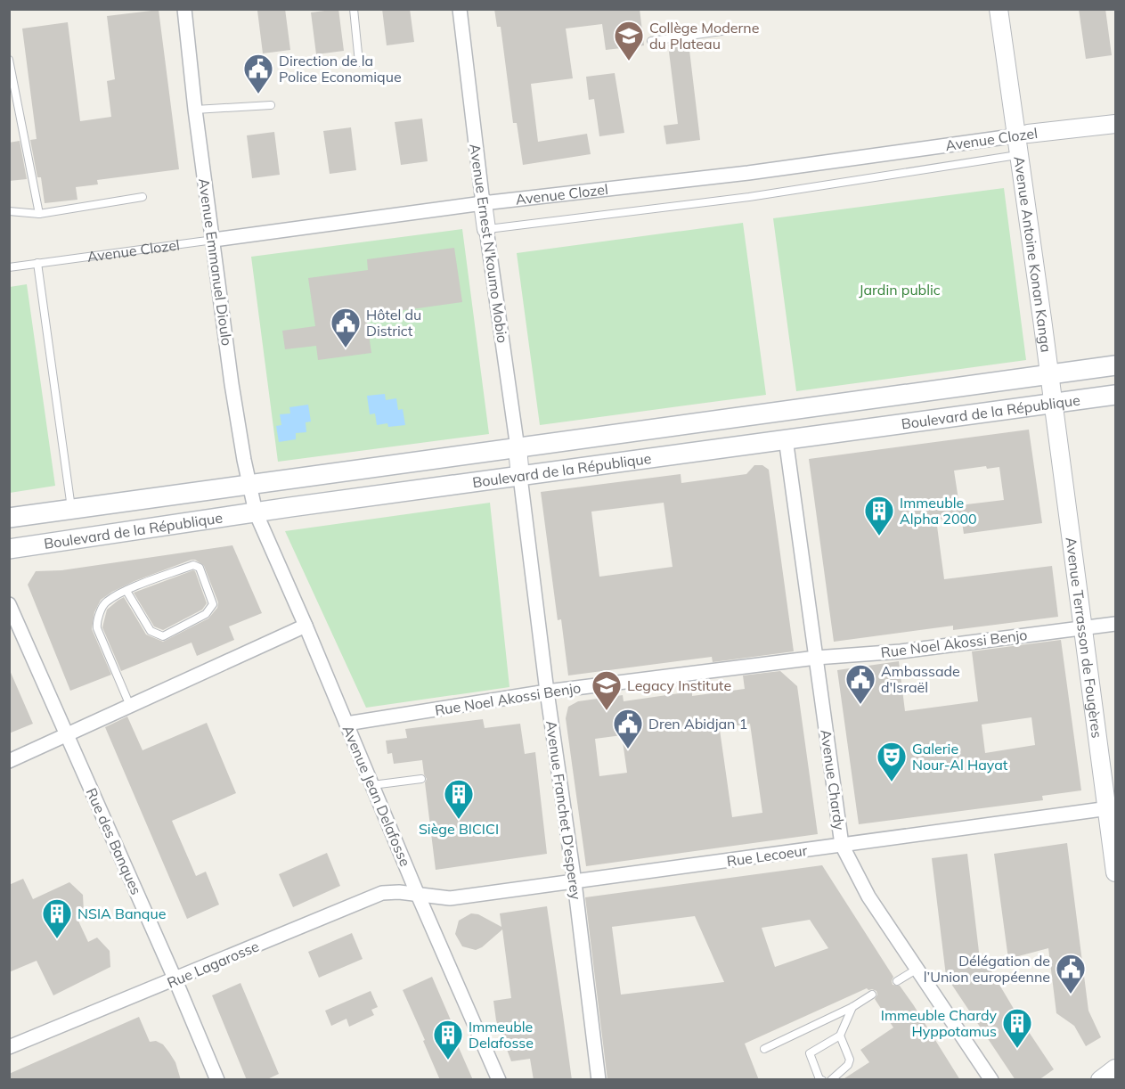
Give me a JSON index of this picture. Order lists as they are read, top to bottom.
{
  "streets": {
    "main road": ["Boulevard de la République"],
    "street": [
      "Avenue Clozel",
      "Avenue Ernest N'koumo Mobio",
      "Avenue Antoine Konan Kanga",
      "Avenue Emmanuel Dioulo",
      "Avenue Terrasson de Fougères",
      "Rue Noel Akossi Benjo",
      "Avenue Chardy",
      "Avenue Jean Delafosse",
      "Avenue Franchet D'esperey",
      "Rue des Banques",
      "Rue Lecoeur",
      "Rue Lagarosse"
    ]
  },
  "crossings": [
    ["Avenue Clozel", "Avenue Ernest N'koumo Mobio"],
    ["Avenue Clozel", "Avenue Antoine Konan Kanga"],
    ["Avenue Clozel", "Avenue Emmanuel Dioulo"],
    ["Avenue Ernest N'koumo Mobio", "Boulevard de la République"],
    ["Avenue Ernest N'koumo Mobio", "Avenue Franchet D'esperey"],
    ["Avenue Antoine Konan Kanga", "Boulevard de la République"],
    ["Avenue Antoine Konan Kanga", "Avenue Terrasson de Fougères"],
    ["Avenue Emmanuel Dioulo", "Boulevard de la République"],
    ["Avenue Emmanuel Dioulo", "Avenue Jean Delafosse"],
    ["Boulevard de la République", "Avenue Terrasson de Fougères"],
    ["Boulevard de la République", "Avenue Chardy"],
    ["Boulevard de la République", "Avenue Jean Delafosse"],
    ["Boulevard de la République", "Avenue Franchet D'esperey"],
    ["Avenue Terrasson de Fougères", "Rue Noel Akossi Benjo"],
    ["Avenue Terrasson de Fougères", "Rue Lecoeur"],
    ["Rue Noel Akossi Benjo", "Avenue Chardy"],
    ["Rue Noel Akossi Benjo", "Avenue Jean Delafosse"],
    ["Rue Noel Akossi Benjo", "Avenue Franchet D'esperey"],
    ["Avenue Chardy", "Rue Lecoeur"],
    ["Avenue Jean Delafosse", "Rue Lecoeur"],
    ["Avenue Jean Delafosse", "Rue Lagarosse"],
    ["Avenue Franchet D'esperey", "Rue Lecoeur"],
    ["Rue des Banques", "Rue Lagarosse"],
    ["Rue Lecoeur", "Rue Lagarosse"]
  ],
  "parks": ["Jardin public"],
  "places": {
    "school or university": ["Collège Moderne du Plateau", "Legacy Institute"],
    "public building": [
      "Direction de la Police Economique",
      "Hôtel du District",
      "Ambassade d'Israël",
      "Dren Abidjan 1",
      "Délégation de l’Union européenne"
    ],
    "building": [
      "Immeuble Alpha 2000",
      "Siège BICICI",
      "NSIA Banque",
      "Immeuble Chardy Hyppotamus",
      "Immeuble Delafosse"
    ],
    "theatre": ["Galerie Nour-Al Hayat"]
  }
}
